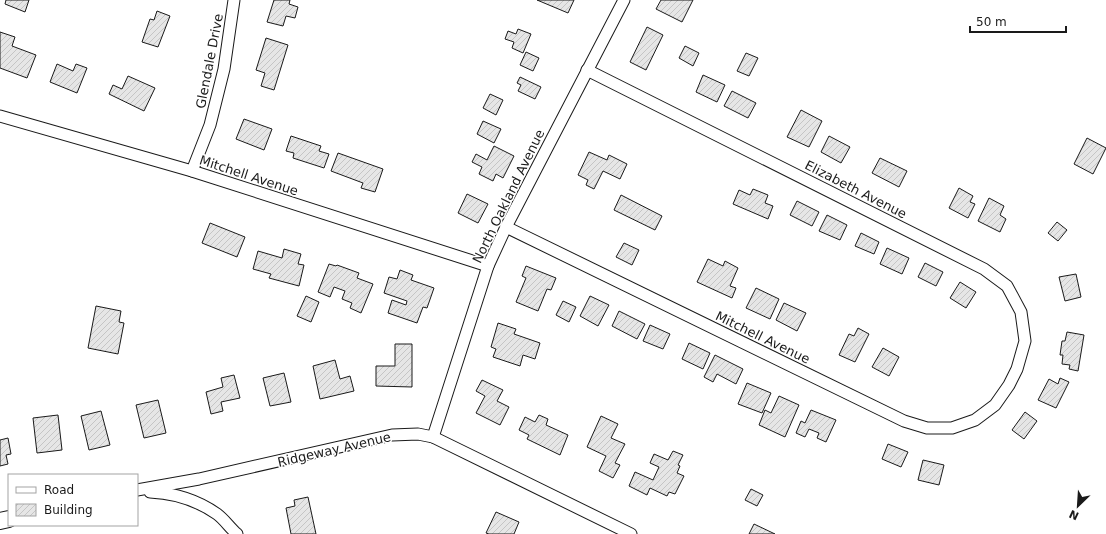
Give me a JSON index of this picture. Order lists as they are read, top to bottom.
{
  "streets": {
    "street": [
      "Glendale Drive",
      "Mitchell Avenue",
      "Elizabeth Avenue",
      "North Oakland Avenue",
      "Ridgeway Avenue"
    ]
  },
  "crossings": [
    ["Glendale Drive", "Mitchell Avenue"],
    ["Mitchell Avenue", "Elizabeth Avenue"],
    ["Mitchell Avenue", "North Oakland Avenue"],
    ["Elizabeth Avenue", "North Oakland Avenue"],
    ["North Oakland Avenue", "Ridgeway Avenue"]
  ],
  "legend": ["Road", "Building"],
  "scale_bar": "50 m",
  "north": "bottom left"
}
